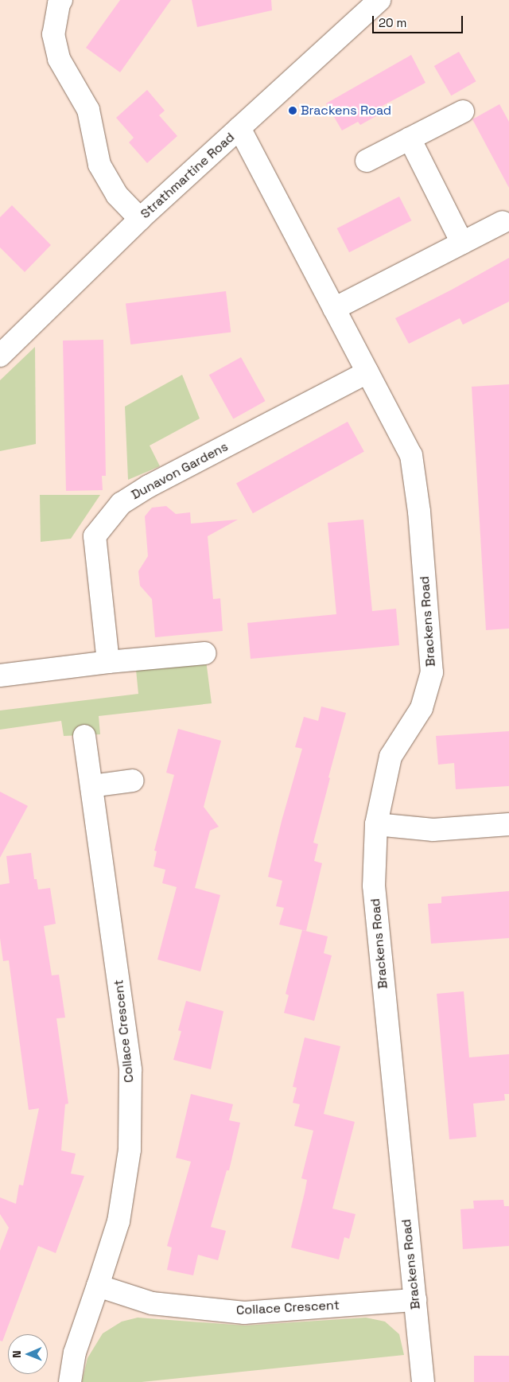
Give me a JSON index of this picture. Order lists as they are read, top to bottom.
{
  "streets": {
    "street": [
      "Strathmartine Road",
      "Dunavon Gardens",
      "Brackens Road",
      "Collace Crescent"
    ]
  },
  "crossings": [
    ["Strathmartine Road", "Brackens Road"],
    ["Dunavon Gardens", "Brackens Road"],
    ["Brackens Road", "Collace Crescent"]
  ],
  "places": ["Brackens Road"],
  "scale_bar": "20 m",
  "north": "left"
}
